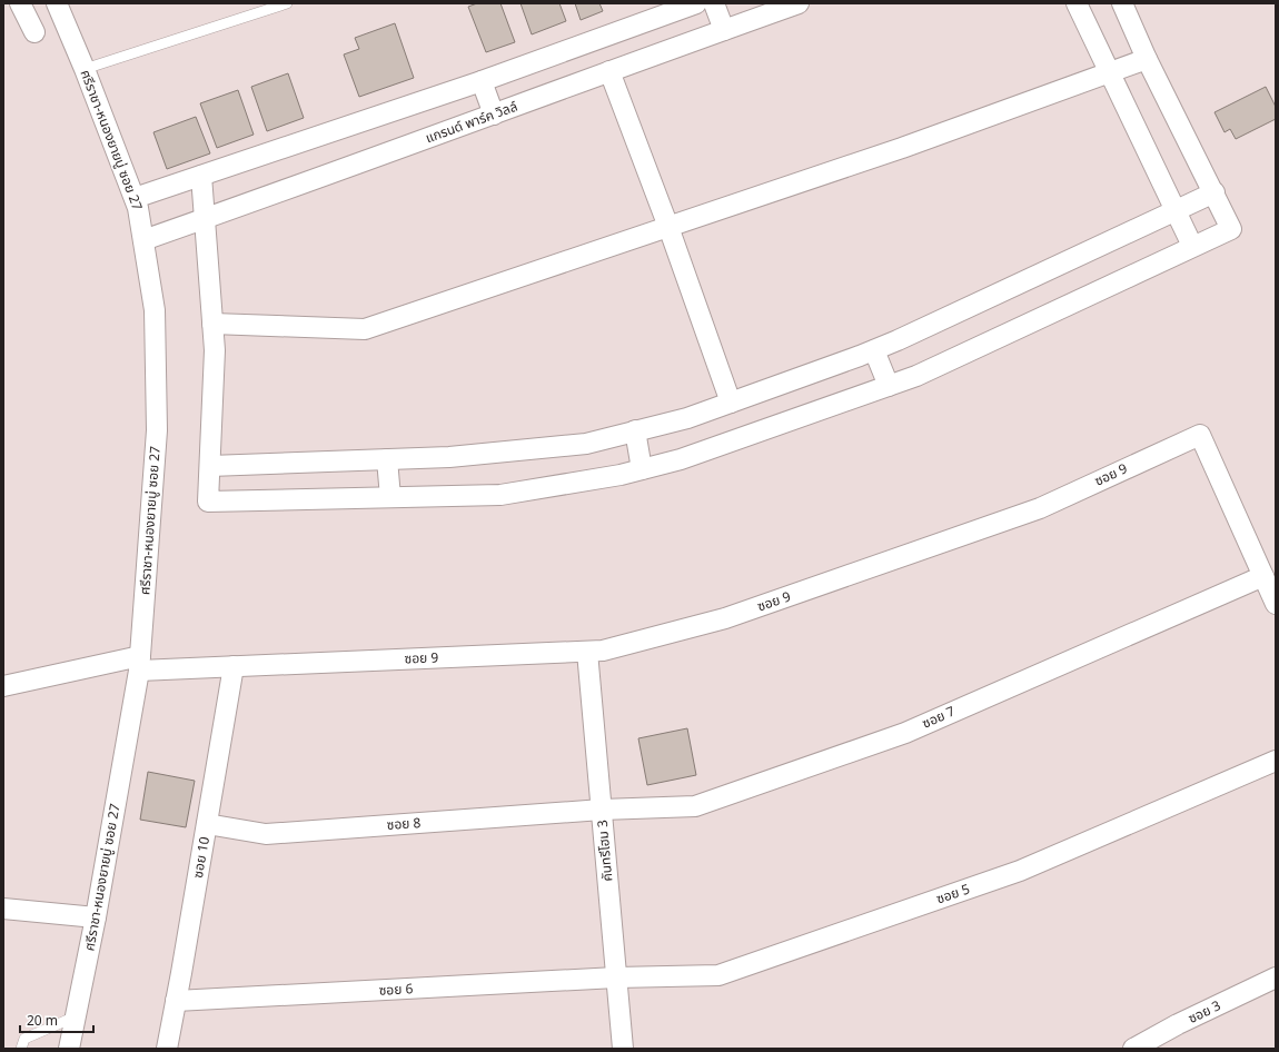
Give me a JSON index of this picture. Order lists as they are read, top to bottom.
{
  "streets": {
    "street": [
      "แกรนด์ พาร์ค วิลล์",
      "ศรีราชา-หนองยายบู่ ซอย 27",
      "ซอย 9",
      "ซอย 7",
      "ซอย 8",
      "คันทรีโฮม 3",
      "ซอย 10",
      "ซอย 5",
      "ซอย 6",
      "ซอย 3"
    ]
  },
  "crossings": [
    ["แกรนด์ พาร์ค วิลล์", "ศรีราชา-หนองยายบู่ ซอย 27"],
    ["ศรีราชา-หนองยายบู่ ซอย 27", "ซอย 9"],
    ["ซอย 9", "ซอย 7"],
    ["ซอย 9", "คันทรีโฮม 3"],
    ["ซอย 9", "ซอย 10"],
    ["ซอย 7", "ซอย 8"],
    ["ซอย 7", "คันทรีโฮม 3"],
    ["ซอย 8", "คันทรีโฮม 3"],
    ["ซอย 8", "ซอย 10"],
    ["คันทรีโฮม 3", "ซอย 5"],
    ["คันทรีโฮม 3", "ซอย 6"],
    ["ซอย 10", "ซอย 6"],
    ["ซอย 5", "ซอย 6"]
  ],
  "scale_bar": "20 m"
}
